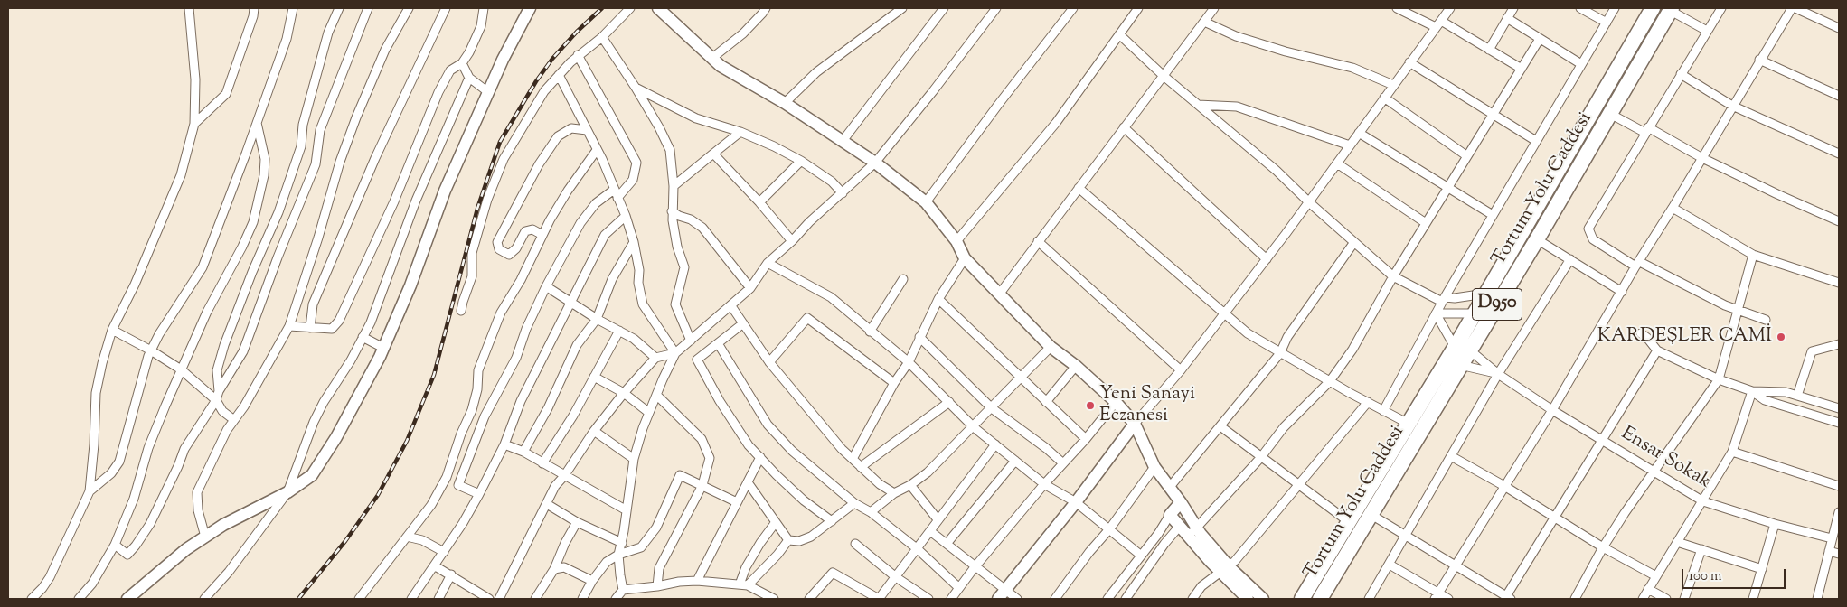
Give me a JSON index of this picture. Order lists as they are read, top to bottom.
{
  "streets": {
    "highway": ["Tortum Yolu Caddesi", "D950"],
    "street": ["Ensar Sokak"]
  },
  "places": ["KARDEŞLER CAMİ", "Yeni Sanayi Eczanesi"],
  "scale_bar": "100 m"
}
